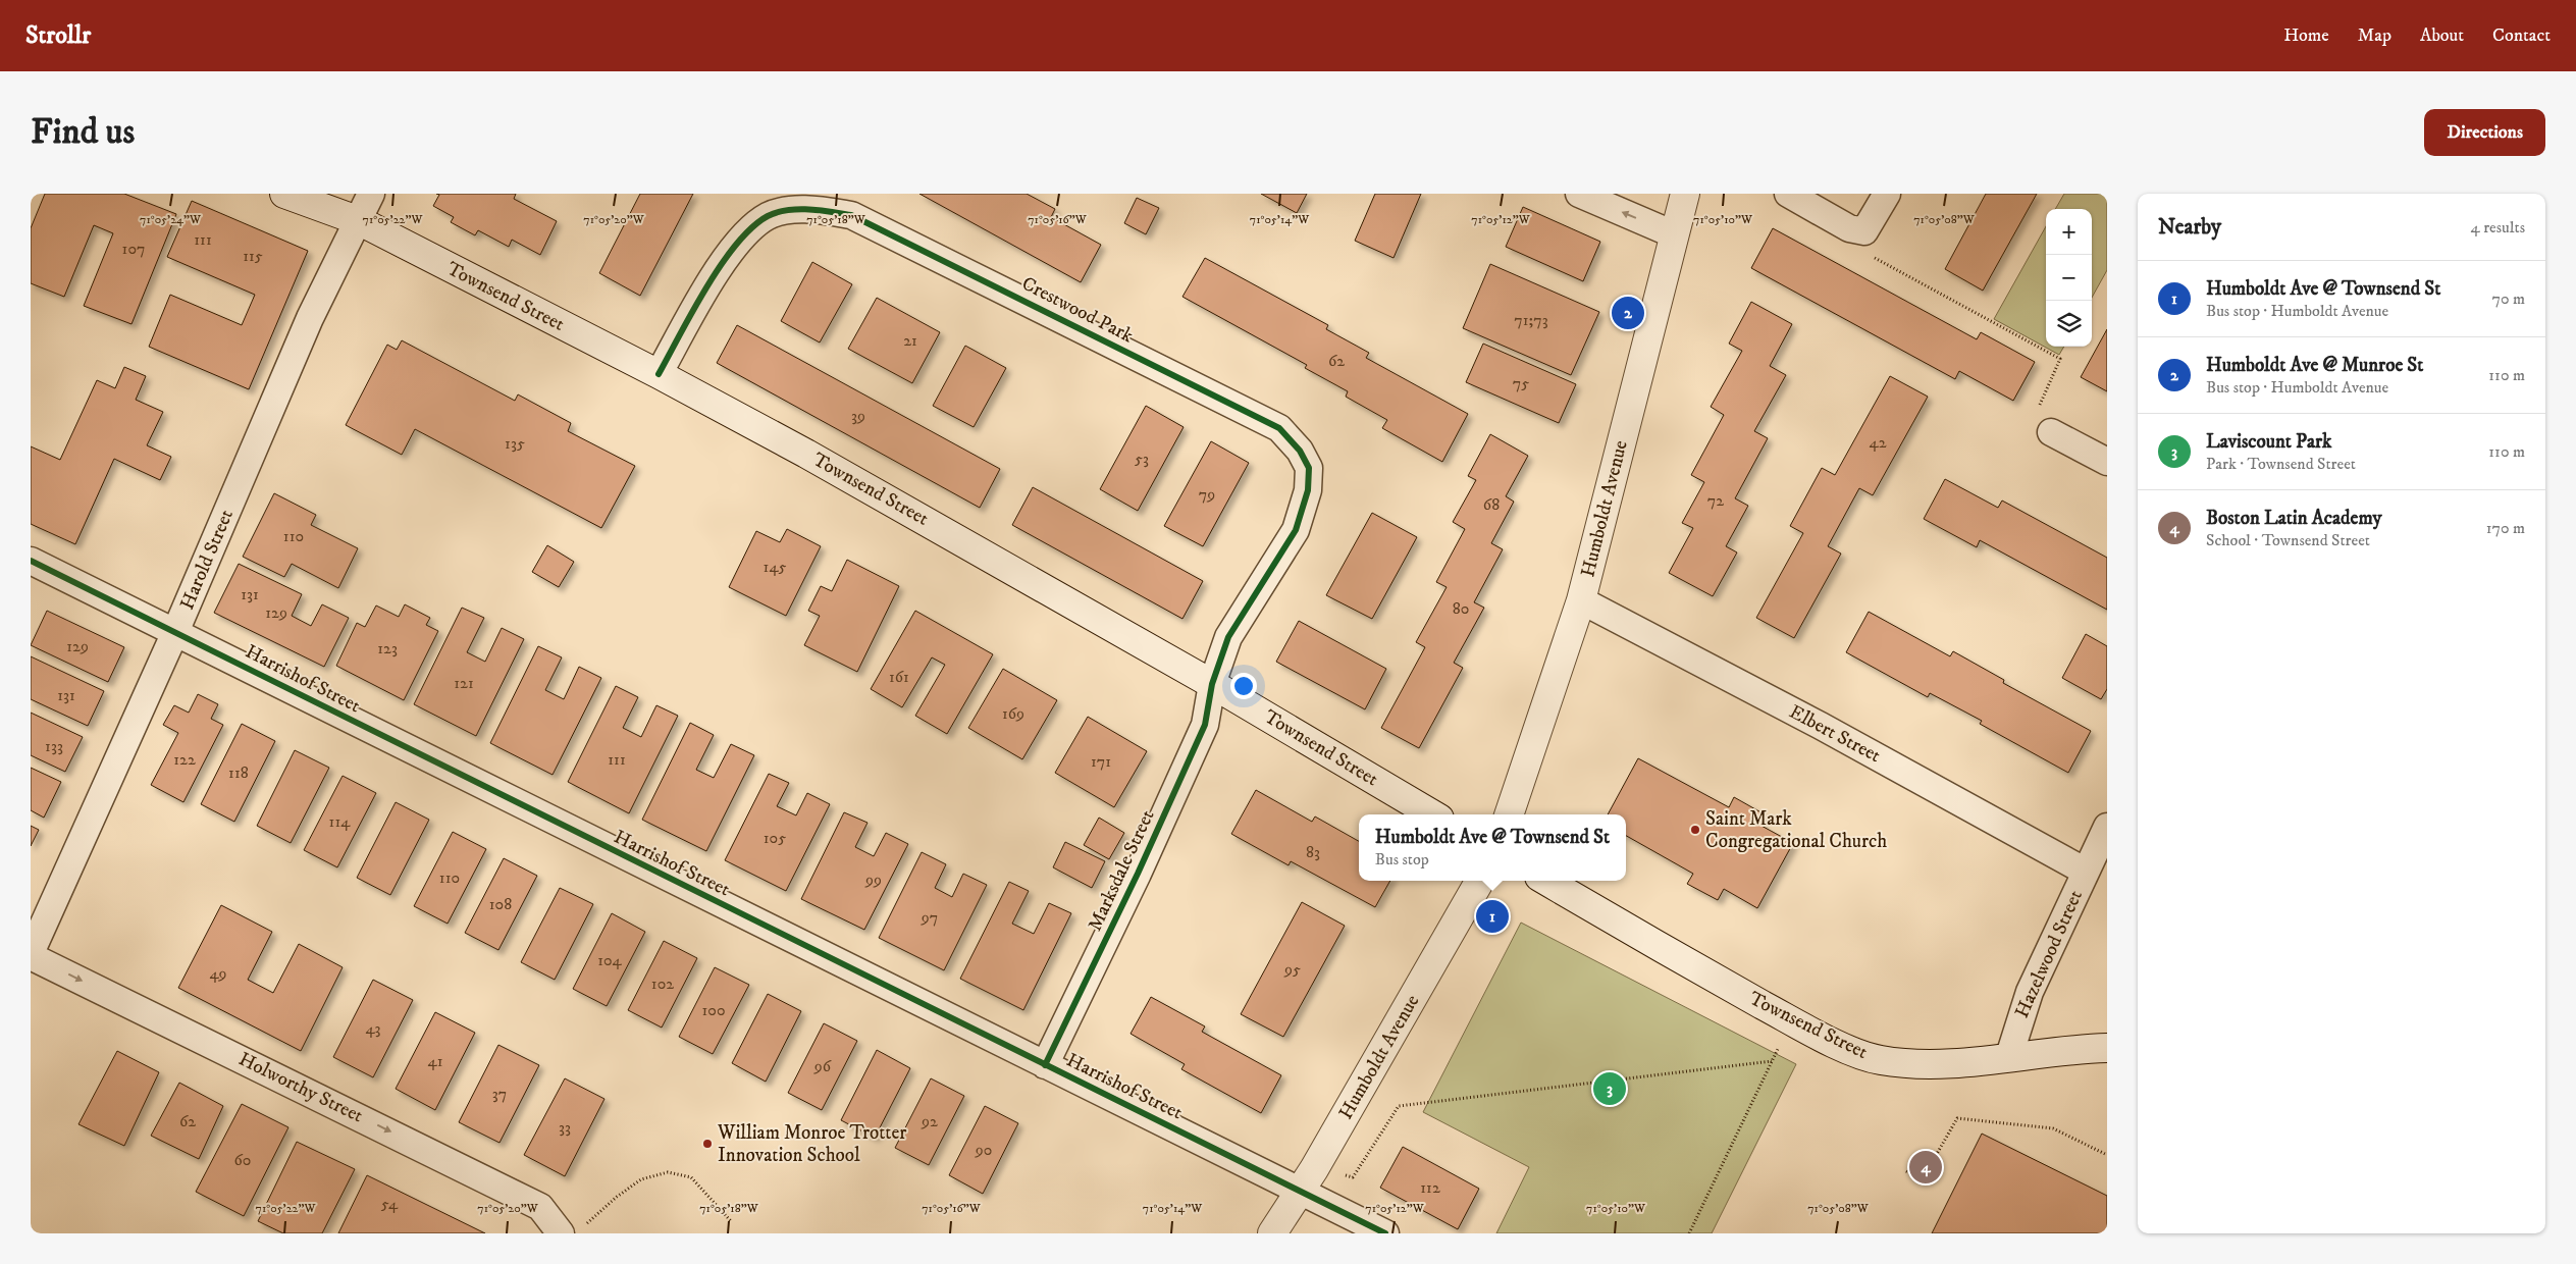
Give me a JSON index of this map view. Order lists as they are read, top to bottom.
{
  "streets": {
    "main road": ["Townsend Street", "Humboldt Avenue"],
    "street": [
      "Crestwood Park",
      "Harold Street",
      "Harrishof Street",
      "Elbert Street",
      "Marksdale Street",
      "Hazelwood Street",
      "Holworthy Street"
    ]
  },
  "crossings": [
    ["Townsend Street", "Crestwood Park"],
    ["Townsend Street", "Harold Street"],
    ["Townsend Street", "Marksdale Street"],
    ["Townsend Street", "Hazelwood Street"],
    ["Crestwood Park", "Marksdale Street"],
    ["Humboldt Avenue", "Harrishof Street"],
    ["Humboldt Avenue", "Elbert Street"],
    ["Harold Street", "Harrishof Street"],
    ["Harold Street", "Holworthy Street"],
    ["Harrishof Street", "Marksdale Street"],
    ["Elbert Street", "Hazelwood Street"]
  ],
  "one_way": ["Holworthy Street"],
  "places": ["Saint Mark Congregational Church", "William Monroe Trotter Innovation School"],
  "house_numbers": [
    "111",
    "107",
    "115",
    "71;73",
    "21",
    "62",
    "75",
    "39",
    "42",
    "135",
    "53",
    "79",
    "72",
    "68",
    "110",
    "145",
    "131",
    "80",
    "129",
    "129",
    "123",
    "161",
    "121",
    "131",
    "169",
    "133",
    "122",
    "111",
    "171",
    "118",
    "114",
    "105",
    "83",
    "110",
    "99",
    "108",
    "97",
    "104",
    "95",
    "49",
    "102",
    "100",
    "43",
    "41",
    "96",
    "37",
    "62",
    "92",
    "33",
    "90",
    "60",
    "112",
    "54"
  ],
  "page": {
    "header": "Strollr",
    "nav": [
      "Home",
      "Map",
      "About",
      "Contact"
    ],
    "buttons": "Directions",
    "title": "Find us",
    "heading": ["Nearby", "4 results"],
    "map_buttons": ["+", "−"],
    "list": [
      {
        "mark": "1",
        "name": "Humboldt Ave @ Townsend St",
        "note": "Bus stop · Humboldt Avenue",
        "value": "70 m"
      },
      {
        "mark": "2",
        "name": "Humboldt Ave @ Munroe St",
        "note": "Bus stop · Humboldt Avenue",
        "value": "110 m"
      },
      {
        "mark": "3",
        "name": "Laviscount Park",
        "note": "Park · Townsend Street",
        "value": "110 m"
      },
      {
        "mark": "4",
        "name": "Boston Latin Academy",
        "note": "School · Townsend Street",
        "value": "170 m"
      }
    ],
    "pins": [
      "2",
      "1",
      "3",
      "4"
    ],
    "popup": ["Humboldt Ave @ Townsend St", "Bus stop"]
  },
  "coordinates": [
    "71°05'24\"W",
    "71°05'22\"W",
    "71°05'20\"W",
    "71°05'18\"W",
    "71°05'16\"W",
    "71°05'14\"W",
    "71°05'12\"W",
    "71°05'10\"W",
    "71°05'08\"W"
  ]
}
